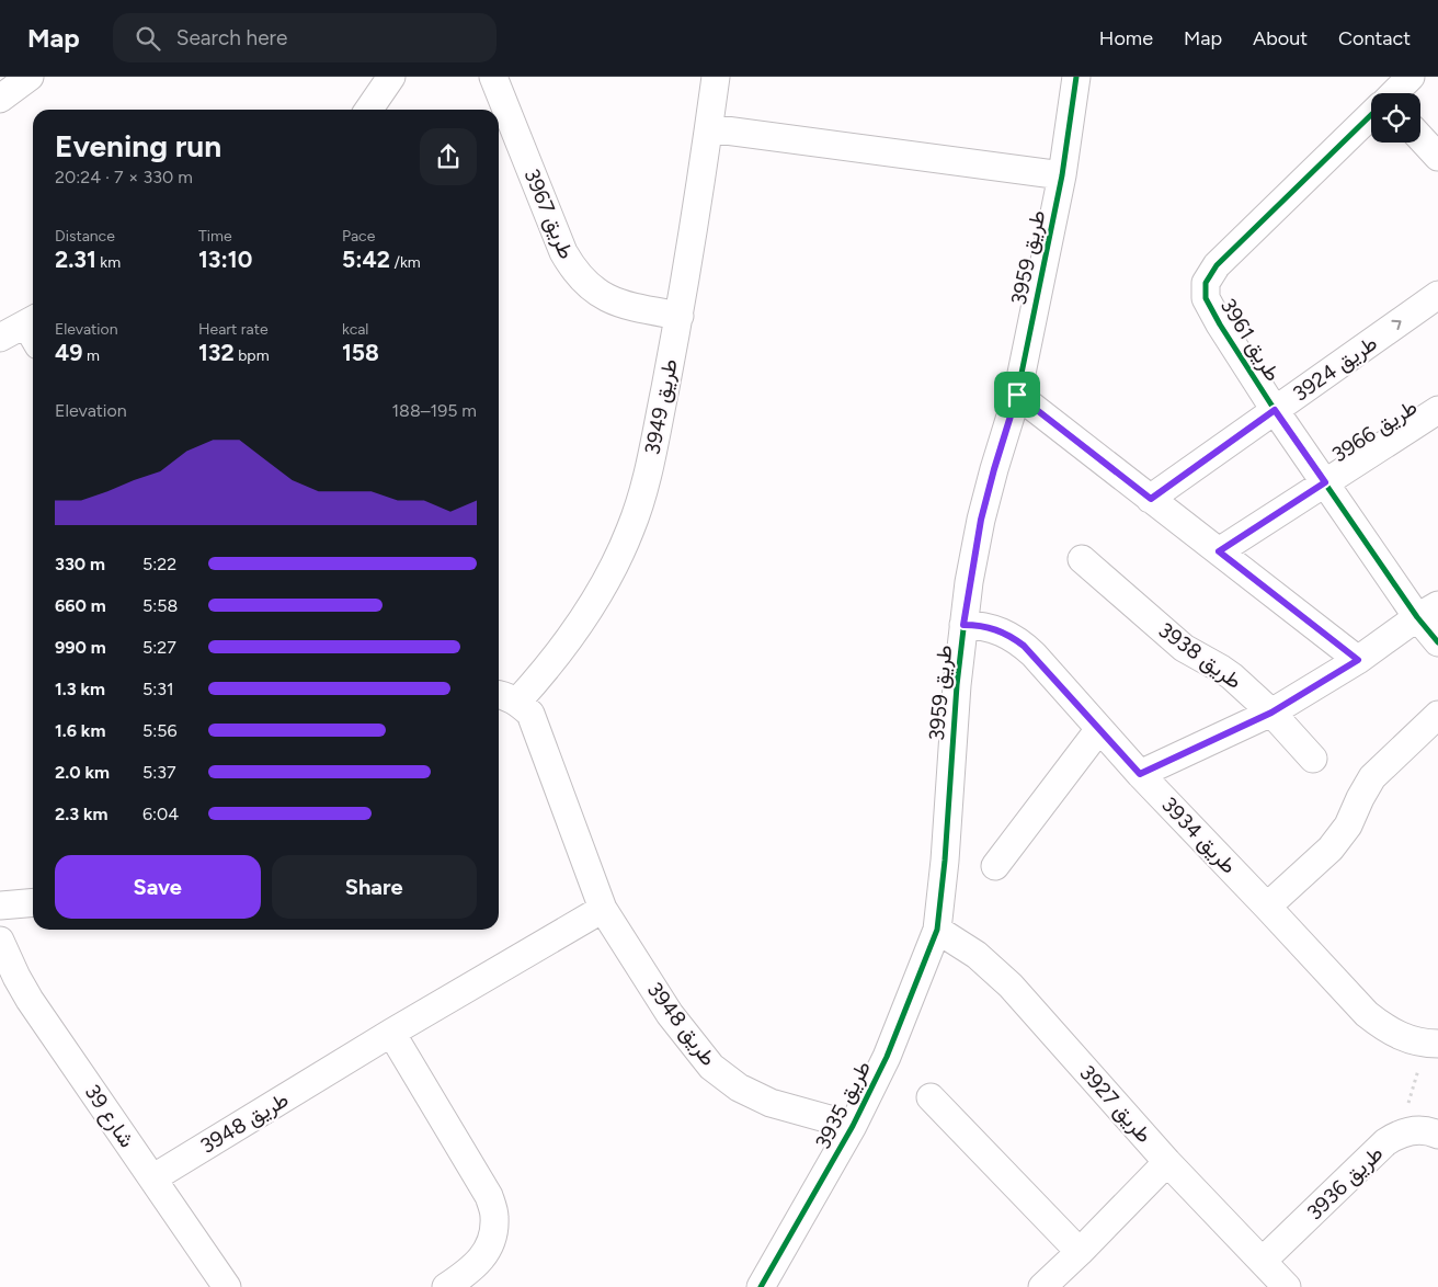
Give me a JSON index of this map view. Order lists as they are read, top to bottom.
{
  "streets": {
    "street": [
      "طريق 3967",
      "طريق 3959",
      "طريق 3961",
      "طريق 3924",
      "طريق 3949",
      "طريق 3966",
      "طريق 3938",
      "طريق 3934",
      "طريق 3948",
      "طريق 3927",
      "طريق 3935",
      "شارع 39",
      "طريق 3936"
    ]
  },
  "crossings": [
    ["طريق 3967", "طريق 3949"],
    ["طريق 3959", "طريق 3934"],
    ["طريق 3959", "طريق 3927"],
    ["طريق 3959", "طريق 3935"],
    ["طريق 3961", "طريق 3924"],
    ["طريق 3961", "طريق 3966"],
    ["طريق 3949", "طريق 3948"],
    ["طريق 3948", "طريق 3935"],
    ["طريق 3948", "شارع 39"],
    ["طريق 3927", "طريق 3935"],
    ["طريق 3927", "طريق 3936"]
  ],
  "one_way": ["طريق 3924"],
  "page": {
    "header": "Map",
    "search": "Search here",
    "nav": [
      "Home",
      "Map",
      "About",
      "Contact"
    ],
    "heading": ["Evening run", "20:24 · 7 × 330 m"],
    "stats": [
      ["Distance", "2.31 km"],
      ["Time", "13:10"],
      ["Pace", "5:42 /km"],
      ["Elevation", "49 m"],
      ["Heart rate", "132 bpm"],
      ["kcal", "158"]
    ],
    "chart": ["Elevation", "188–195 m"],
    "list": [
      {
        "name": "330 m",
        "note": "5:22"
      },
      {
        "name": "660 m",
        "note": "5:58"
      },
      {
        "name": "990 m",
        "note": "5:27"
      },
      {
        "name": "1.3 km",
        "note": "5:31"
      },
      {
        "name": "1.6 km",
        "note": "5:56"
      },
      {
        "name": "2.0 km",
        "note": "5:37"
      },
      {
        "name": "2.3 km",
        "note": "6:04"
      }
    ],
    "buttons": ["Save", "Share"]
  }
}
